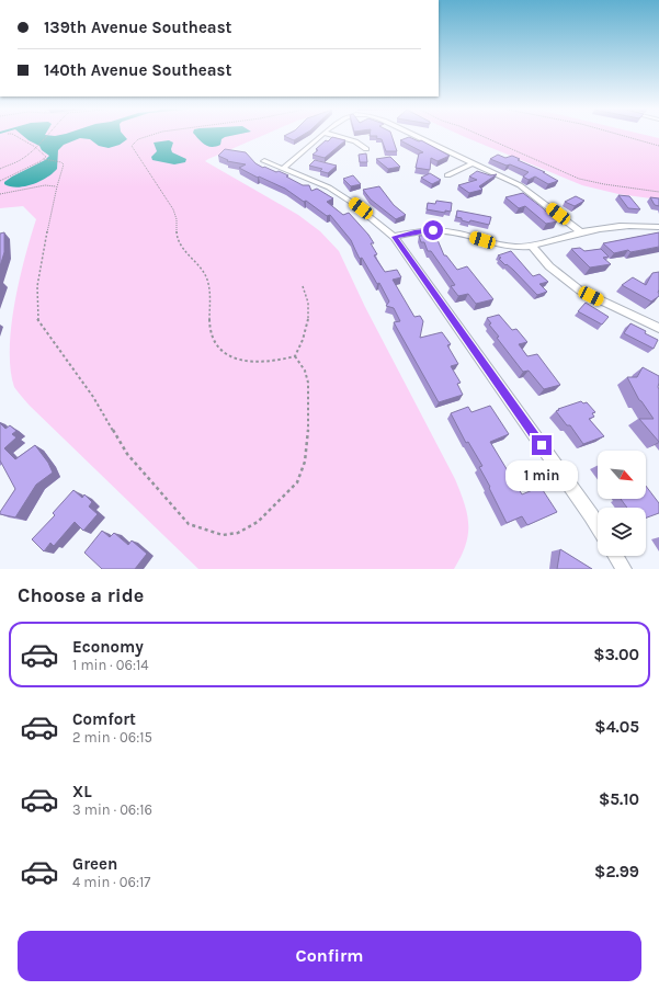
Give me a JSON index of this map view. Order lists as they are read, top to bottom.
{
  "north": "bottom right",
  "page": {
    "banner": ["139th Avenue Southeast", "140th Avenue Southeast"],
    "bubble": "1 min",
    "heading": "Choose a ride",
    "list": [
      {
        "name": "Economy",
        "note": "1 min · 06:14",
        "value": "$3.00"
      },
      {
        "name": "Comfort",
        "note": "2 min · 06:15",
        "value": "$4.05"
      },
      {
        "name": "XL",
        "note": "3 min · 06:16",
        "value": "$5.10"
      },
      {
        "name": "Green",
        "note": "4 min · 06:17",
        "value": "$2.99"
      }
    ],
    "buttons": "Confirm"
  }
}
